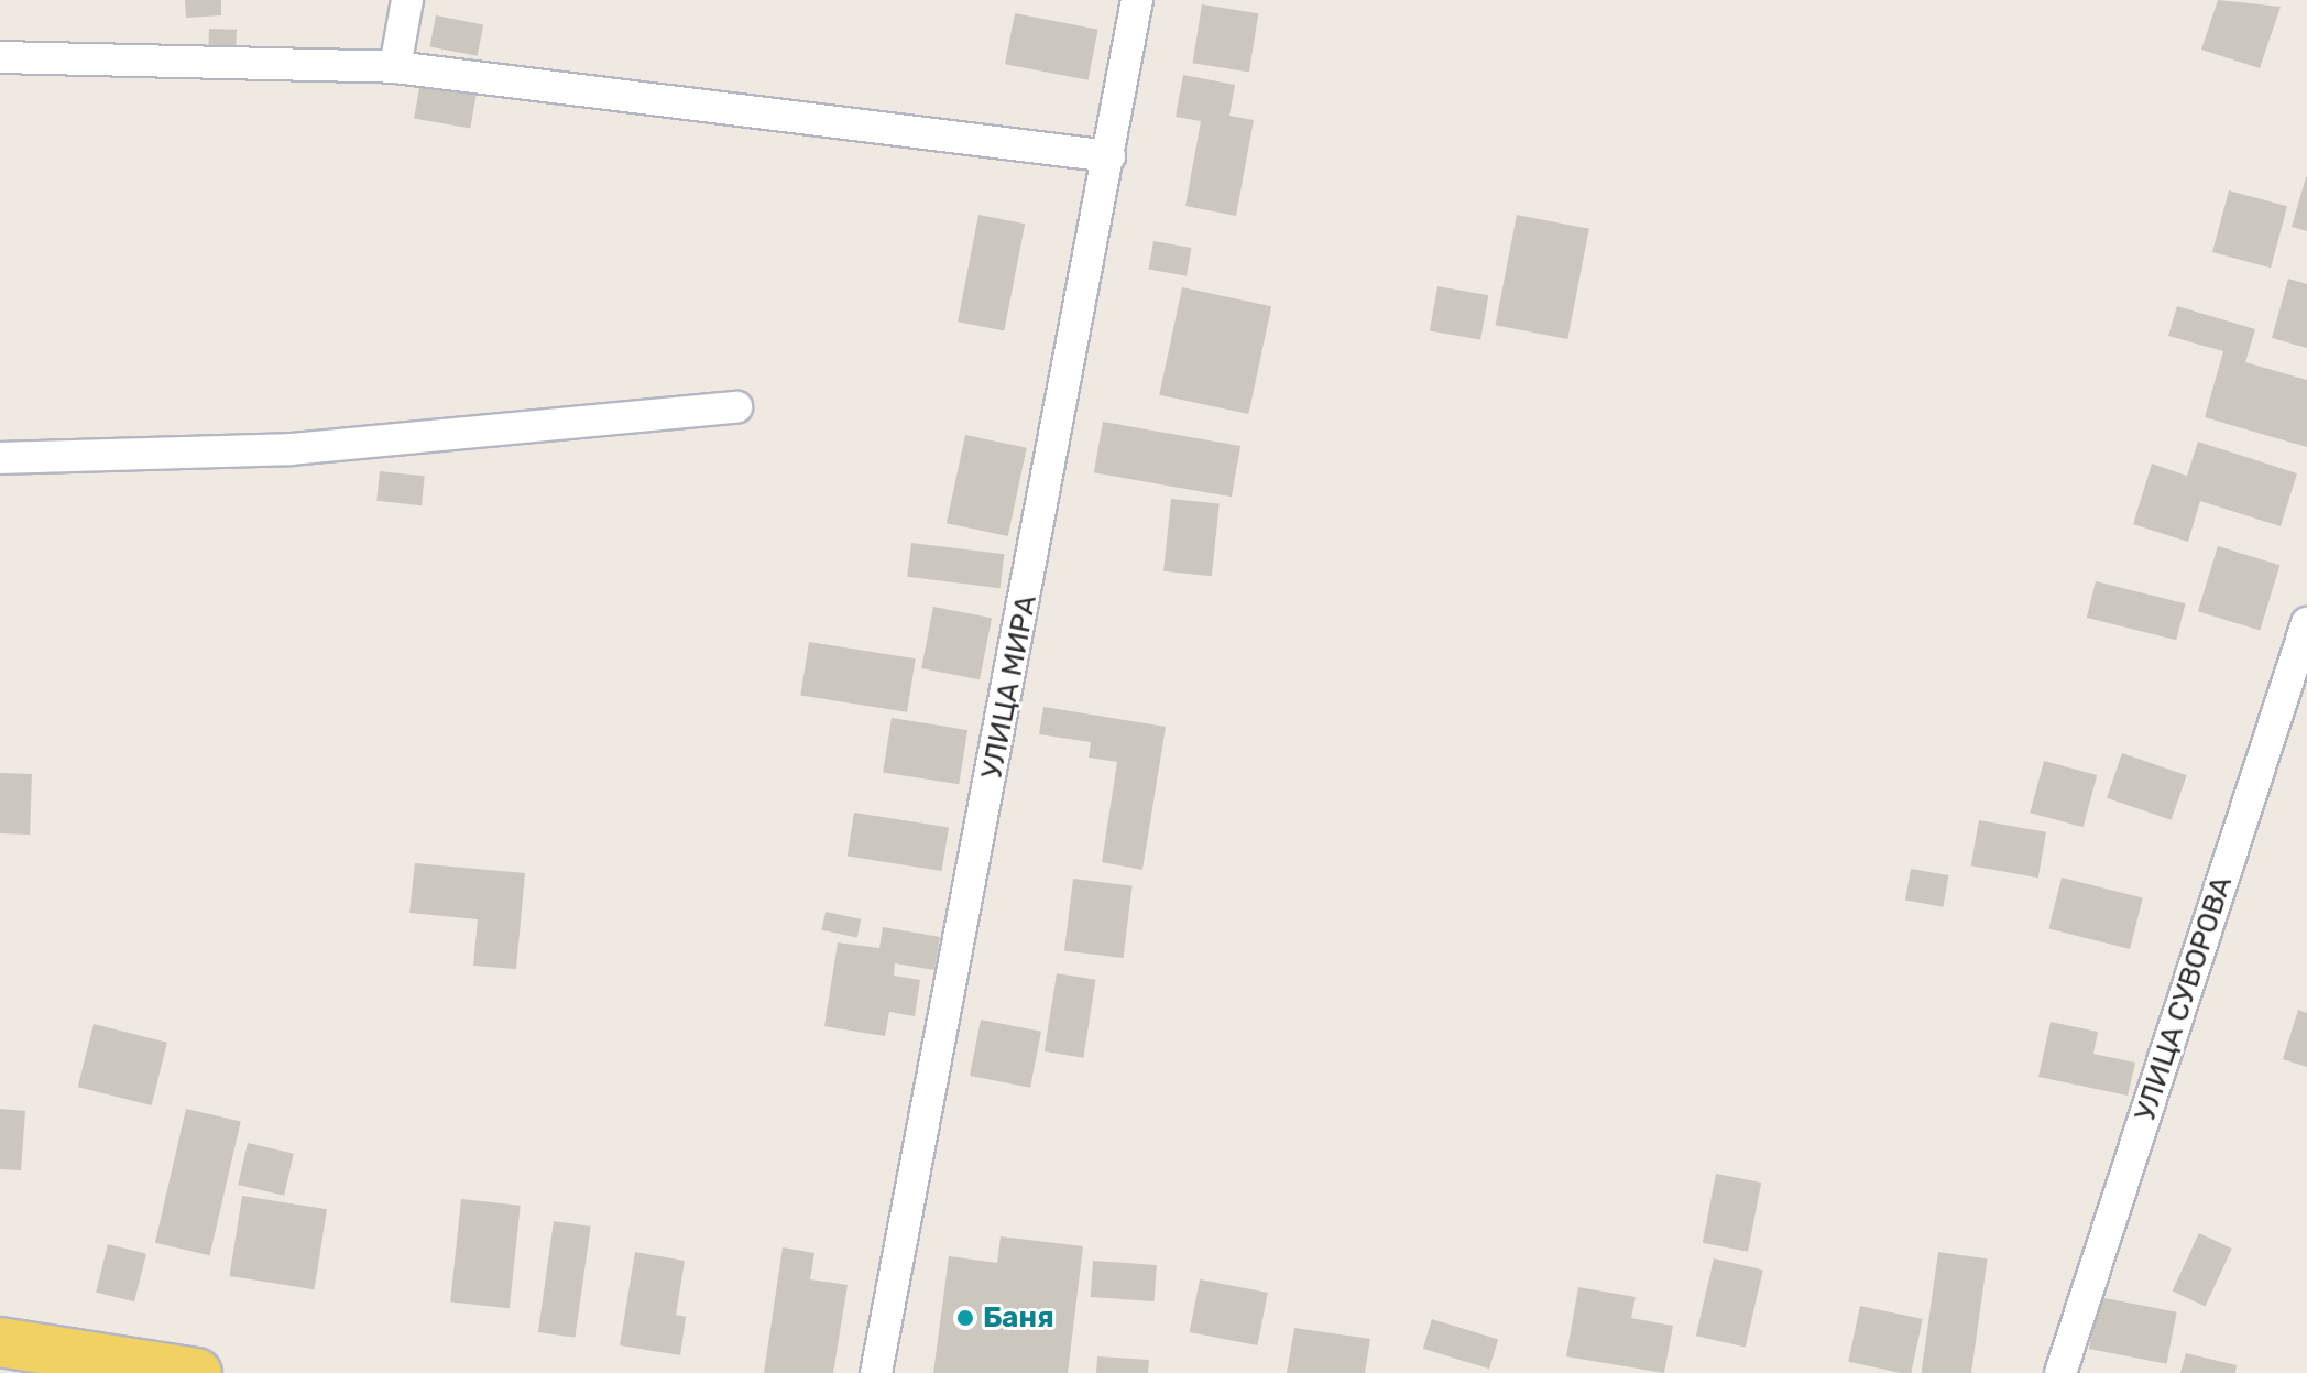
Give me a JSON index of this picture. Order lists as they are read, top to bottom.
{
  "streets": {
    "street": ["УЛИЦА МИРА", "УЛИЦА СУВОРОВА"]
  },
  "places": ["Баня"]
}
